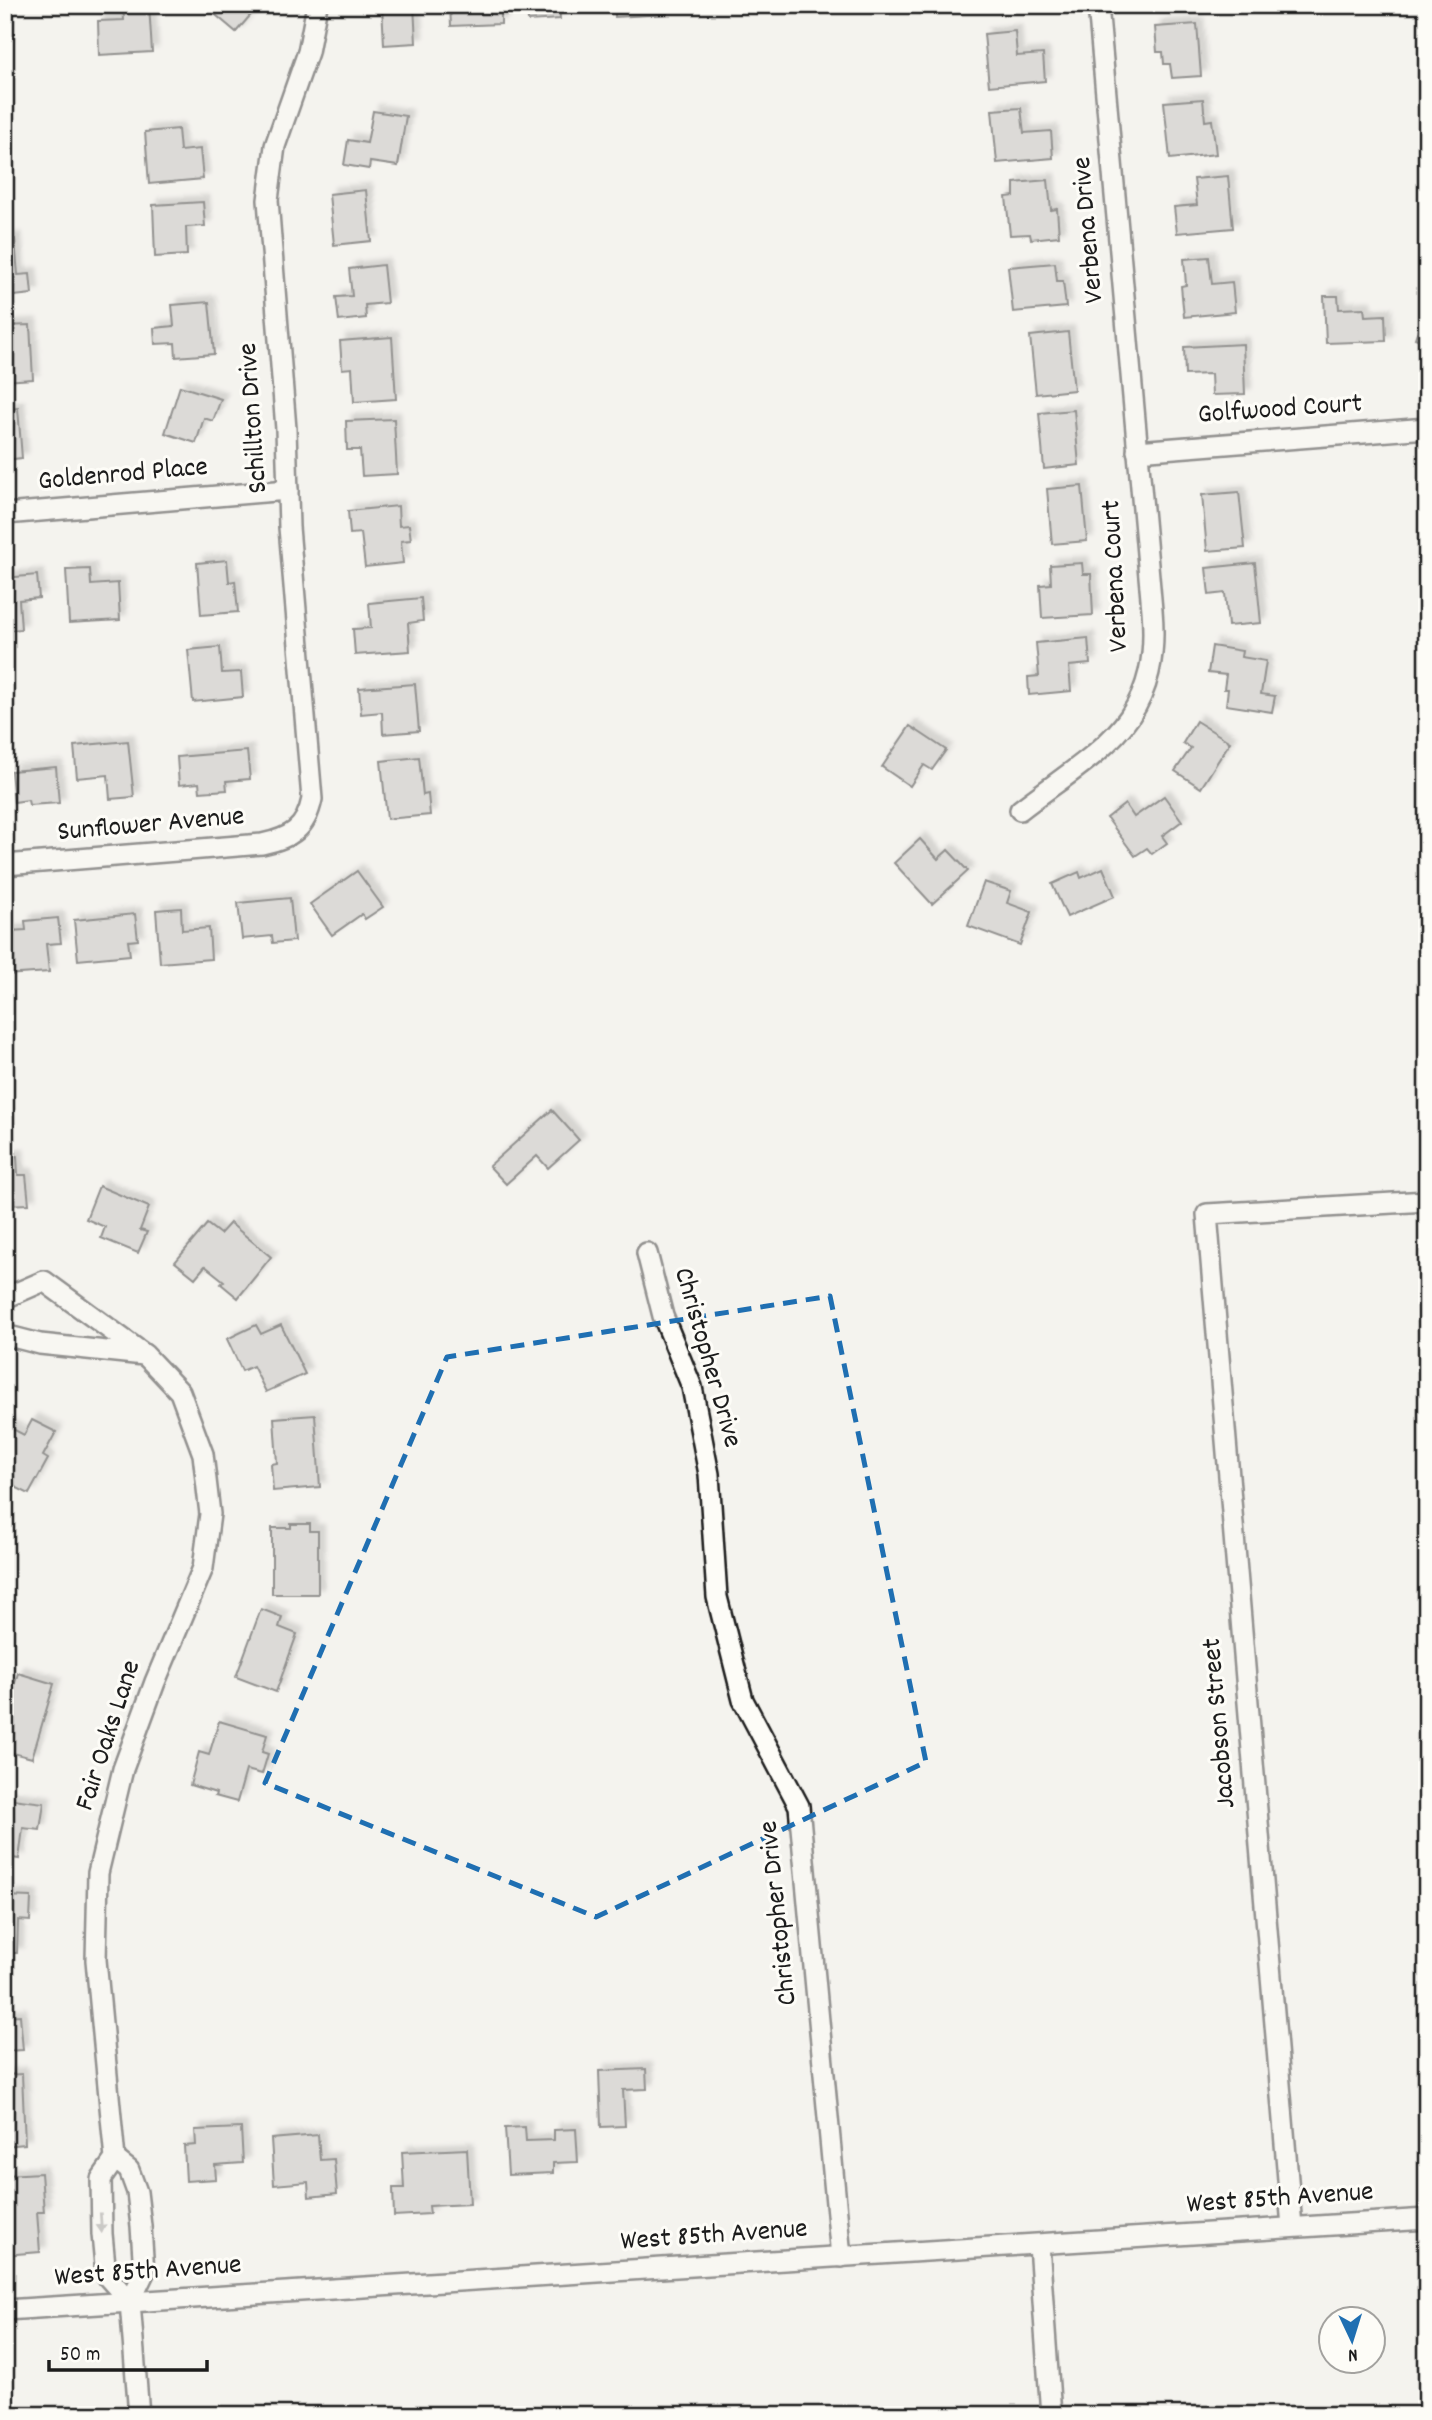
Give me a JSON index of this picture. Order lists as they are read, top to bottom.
{
  "streets": {
    "street": [
      "Verbena Drive",
      "Golfwood Court",
      "Schillton Drive",
      "Goldenrod Place",
      "Verbena Court",
      "Sunflower Avenue",
      "Christopher Drive",
      "Jacobson Street",
      "Fair Oaks Lane",
      "West 85th Avenue"
    ]
  },
  "crossings": [
    ["Verbena Drive", "Golfwood Court"],
    ["Verbena Drive", "Verbena Court"],
    ["Golfwood Court", "Verbena Court"],
    ["Schillton Drive", "Goldenrod Place"],
    ["Schillton Drive", "Sunflower Avenue"],
    ["Christopher Drive", "West 85th Avenue"],
    ["Jacobson Street", "West 85th Avenue"],
    ["Fair Oaks Lane", "West 85th Avenue"]
  ],
  "scale_bar": "50 m",
  "north": "bottom"
}
